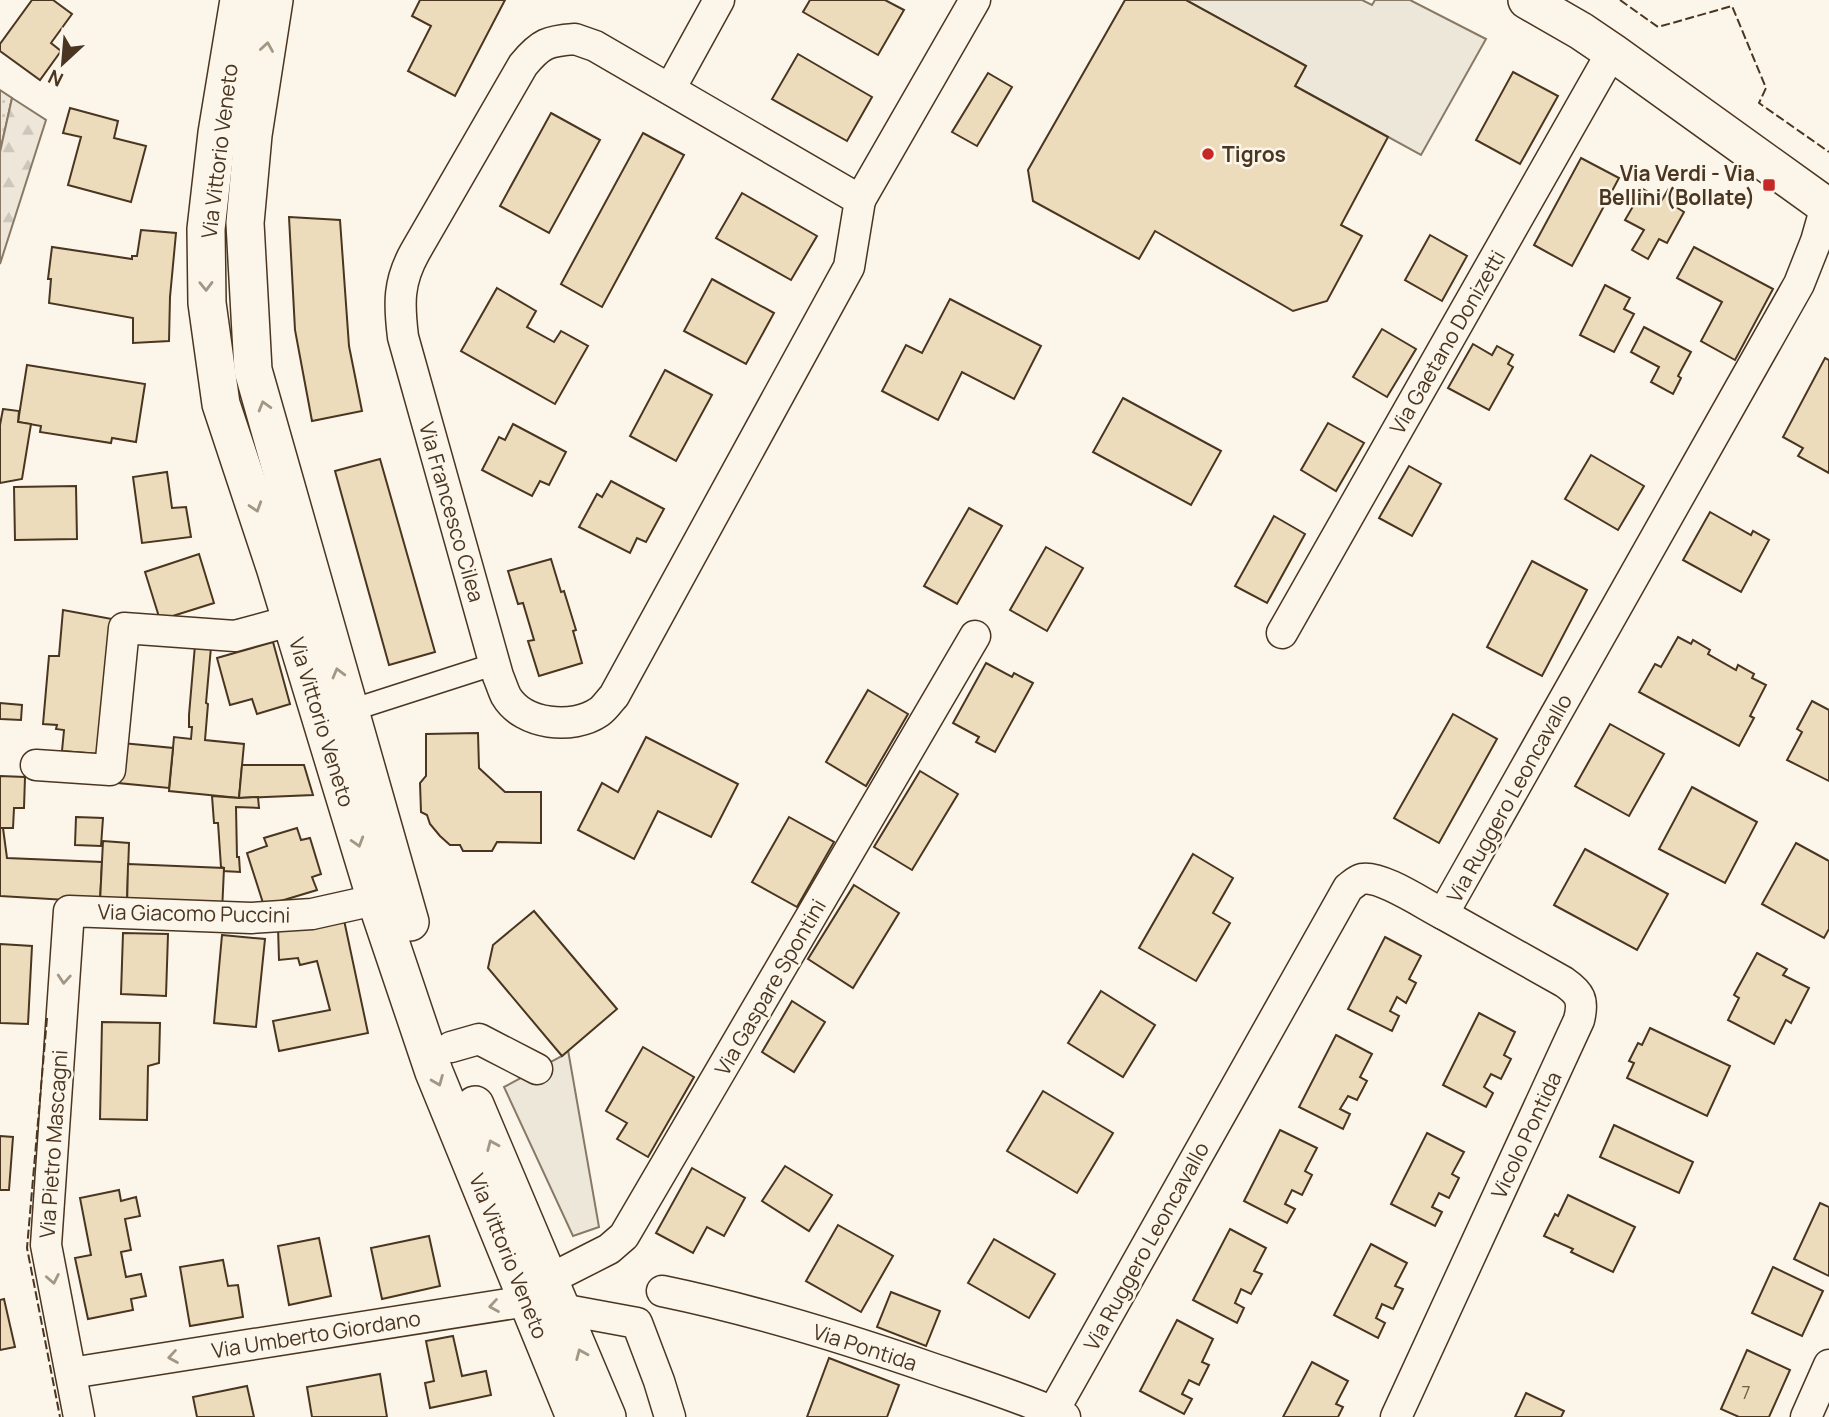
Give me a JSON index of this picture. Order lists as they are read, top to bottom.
{
  "streets": {
    "street": [
      "Via Vittorio Veneto",
      "Via Gaetano Donizetti",
      "Via Francesco Cilea",
      "Via Ruggero Leoncavallo",
      "Via Giacomo Puccini",
      "Via Gaspare Spontini",
      "Vicolo Pontida",
      "Via Pietro Mascagni",
      "Via Umberto Giordano",
      "Via Pontida"
    ]
  },
  "crossings": [
    ["Via Vittorio Veneto", "Via Giacomo Puccini"],
    ["Via Vittorio Veneto", "Via Gaspare Spontini"],
    ["Via Vittorio Veneto", "Via Umberto Giordano"],
    ["Via Ruggero Leoncavallo", "Vicolo Pontida"],
    ["Via Ruggero Leoncavallo", "Via Pontida"],
    ["Via Giacomo Puccini", "Via Pietro Mascagni"],
    ["Via Gaspare Spontini", "Via Umberto Giordano"],
    ["Via Pietro Mascagni", "Via Umberto Giordano"]
  ],
  "one_way": ["Via Pietro Mascagni", "Via Umberto Giordano"],
  "places": {
    "other": ["Tigros"],
    "transit": ["Via Verdi - Via Bellini (Bollate)"]
  },
  "house_numbers": ["7"],
  "north": "bottom left"
}
